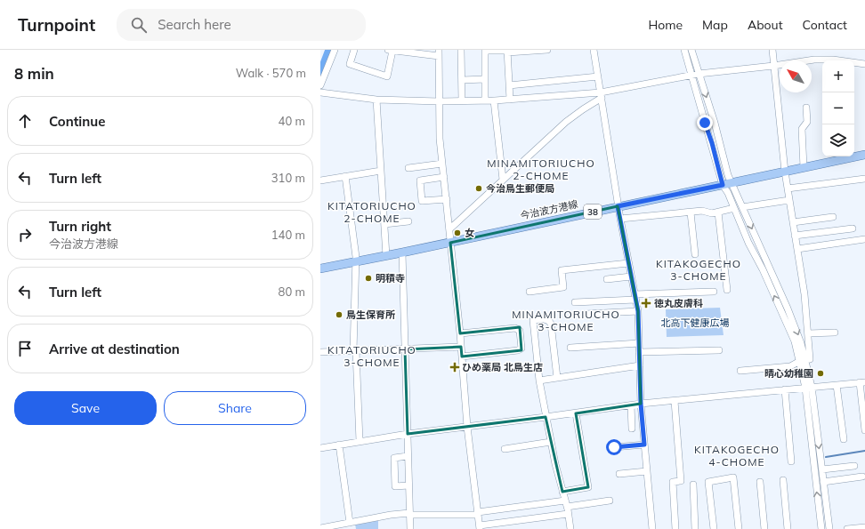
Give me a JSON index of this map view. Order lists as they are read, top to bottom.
{
  "streets": {
    "main road": ["今治波方港線", "38"]
  },
  "districts": [
    "MINAMITORIUCHO 2-CHOME",
    "KITATORIUCHO 2-CHOME",
    "KITAKOGECHO 3-CHOME",
    "MINAMITORIUCHO 3-CHOME",
    "KITATORIUCHO 3-CHOME",
    "KITAKOGECHO 4-CHOME"
  ],
  "parks": ["北高下健康広場"],
  "places": {
    "other": [
      "今治鳥生郵便局",
      "女",
      "明積寺",
      "鳥生保育所",
      "晴心幼稚園"
    ],
    "health": ["徳丸皮膚科", "ひめ薬局 北鳥生店"]
  },
  "north": "top left",
  "page": {
    "header": "Turnpoint",
    "search": "Search here",
    "nav": [
      "Home",
      "Map",
      "About",
      "Contact"
    ],
    "heading": ["8 min", "Walk · 570 m"],
    "map_buttons": ["+", "−"],
    "list": [
      ["Continue", "40 m"],
      ["Turn left", "310 m"],
      ["Turn right", "今治波方港線", "140 m"],
      ["Turn left", "80 m"],
      "Arrive at destination"
    ],
    "buttons": ["Save", "Share"]
  }
}
